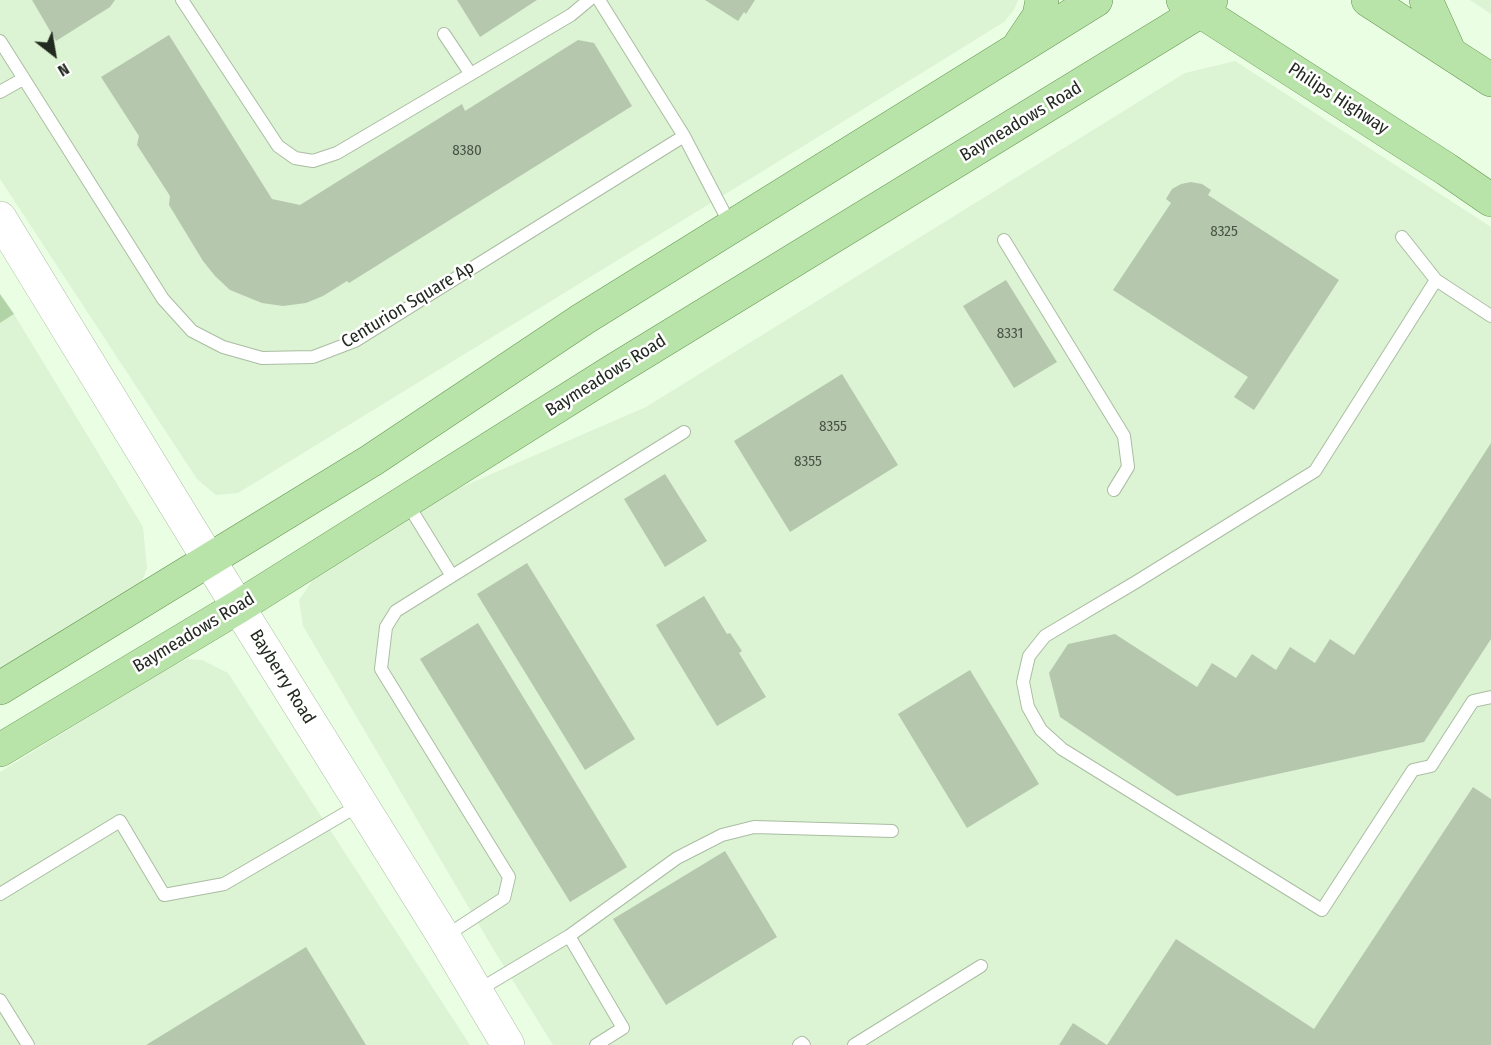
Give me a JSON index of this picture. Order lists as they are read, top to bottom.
{
  "streets": {
    "main road": ["Philips Highway", "Baymeadows Road"],
    "street": ["Bayberry Road"],
    "lane": ["Centurion Square Ap"]
  },
  "crossings": [
    ["Philips Highway", "Baymeadows Road"],
    ["Baymeadows Road", "Bayberry Road"]
  ],
  "house_numbers": [
    "8380",
    "8325",
    "8331",
    "8355",
    "8355"
  ],
  "north": "bottom right"
}
